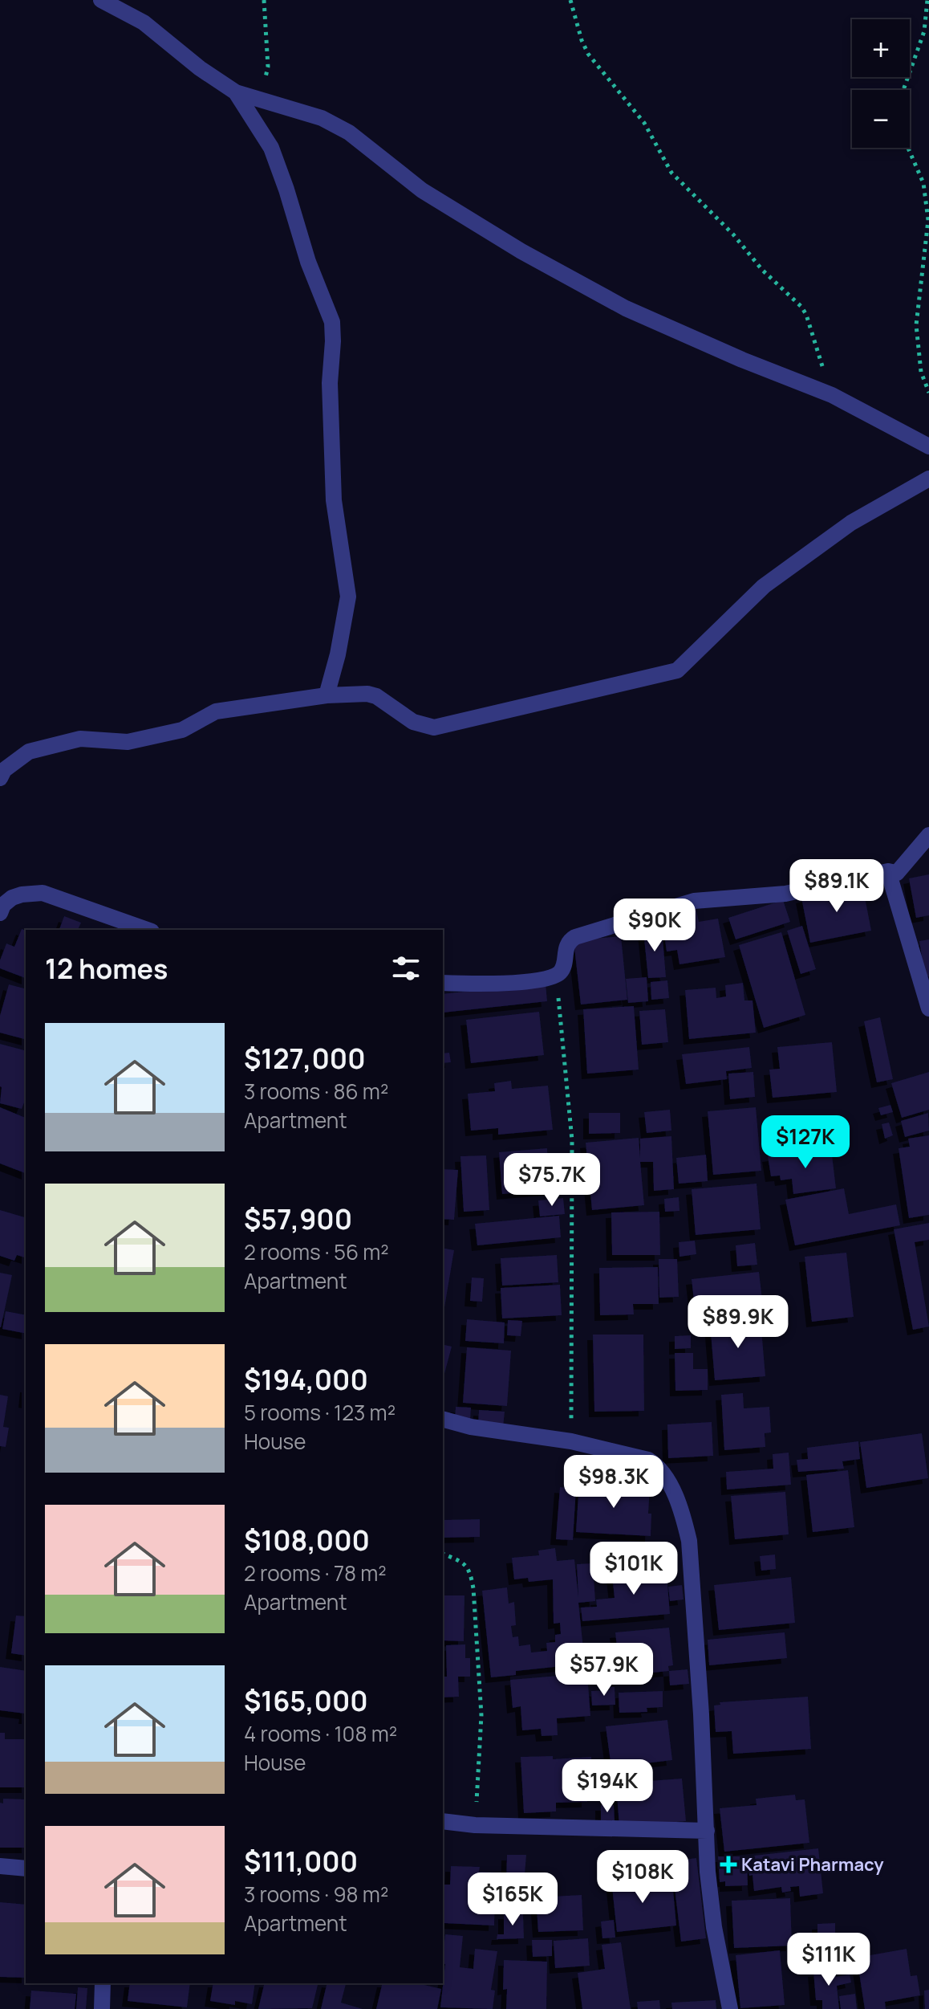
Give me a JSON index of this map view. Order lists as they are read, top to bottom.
{
  "places": {
    "health": ["Katavi Pharmacy"]
  },
  "page": {
    "map_buttons": ["+", "−"],
    "price": [
      "$89.1K",
      "$90K",
      "$127K",
      "$75.7K",
      "$89.9K",
      "$98.3K",
      "$101K",
      "$57.9K",
      "$194K",
      "$108K",
      "$165K",
      "$111K"
    ],
    "heading": "12 homes",
    "list": [
      {
        "name": "$127,000",
        "note": "3 rooms · 86 m² · Apartment"
      },
      {
        "name": "$57,900",
        "note": "2 rooms · 56 m² · Apartment"
      },
      {
        "name": "$194,000",
        "note": "5 rooms · 123 m² · House"
      },
      {
        "name": "$108,000",
        "note": "2 rooms · 78 m² · Apartment"
      },
      {
        "name": "$165,000",
        "note": "4 rooms · 108 m² · House"
      },
      {
        "name": "$111,000",
        "note": "3 rooms · 98 m² · Apartment"
      }
    ]
  }
}
